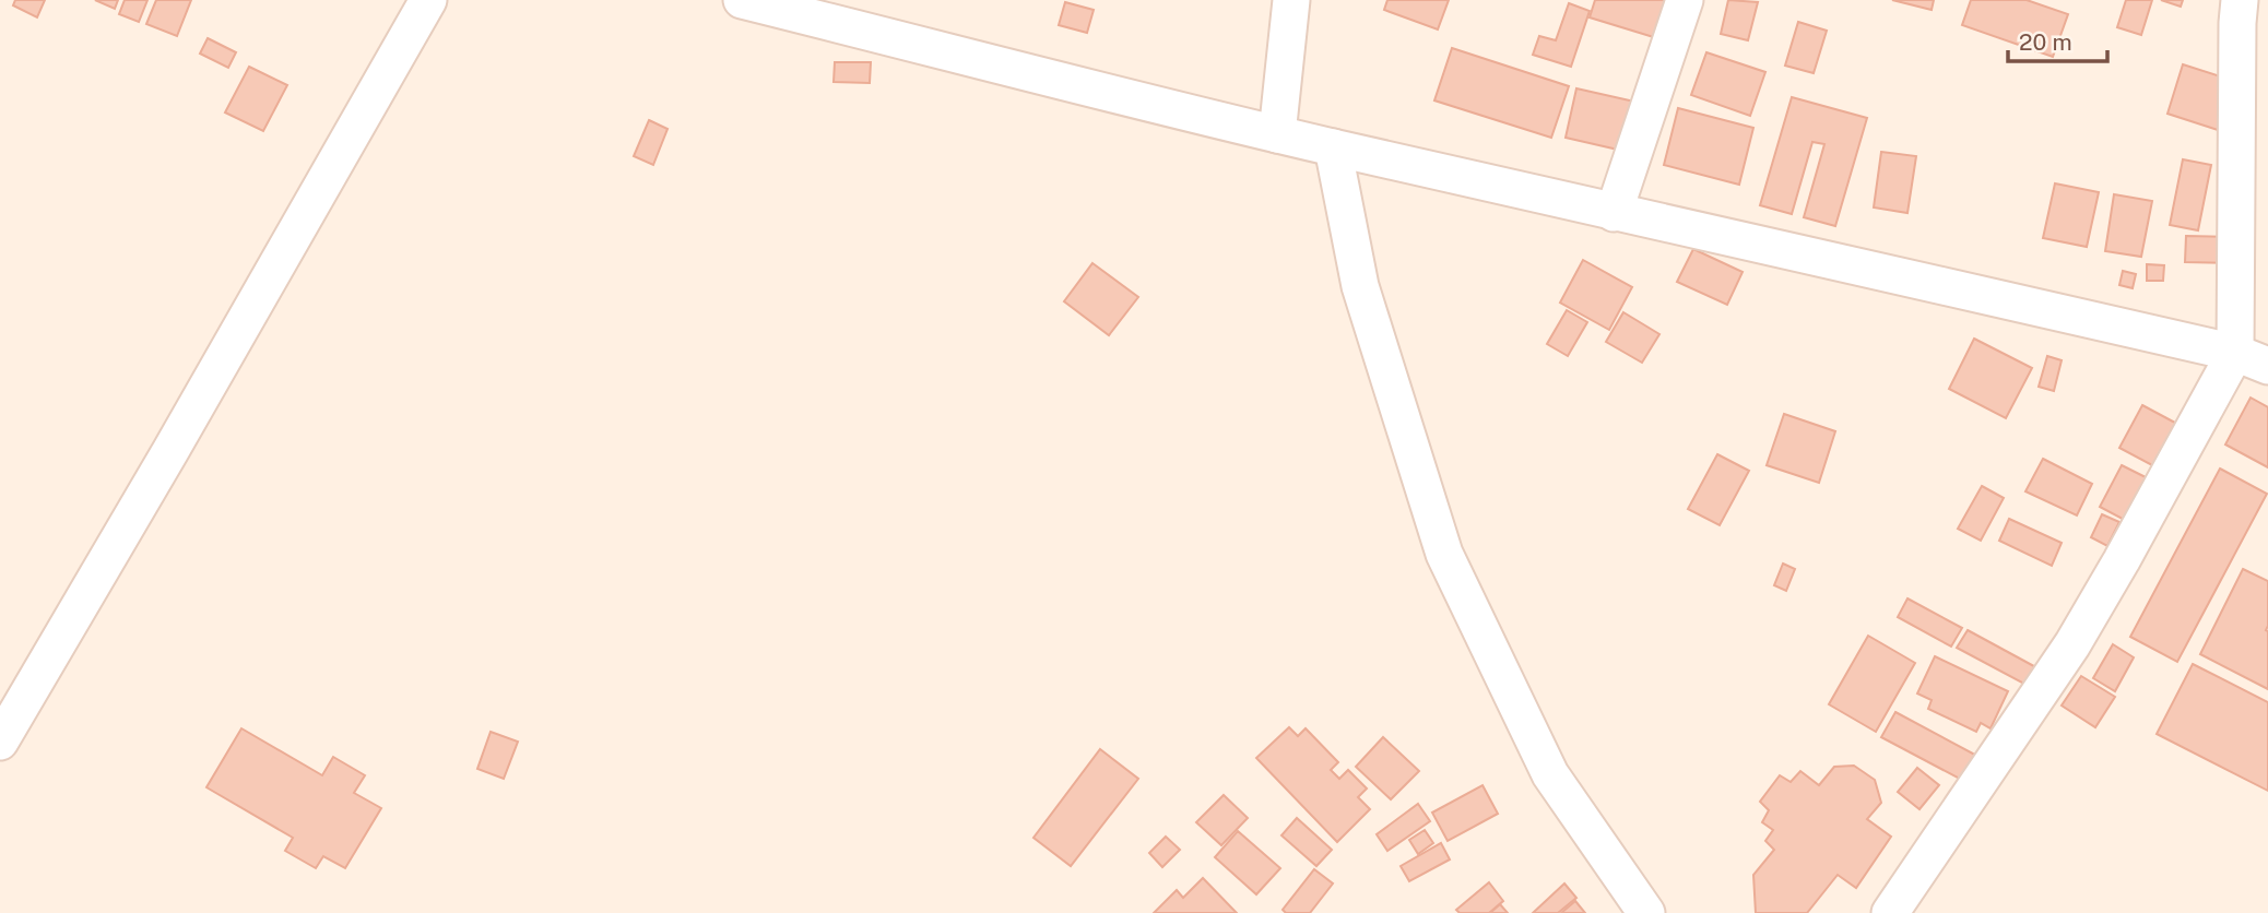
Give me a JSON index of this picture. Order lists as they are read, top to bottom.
{
  "scale_bar": "20 m"
}
